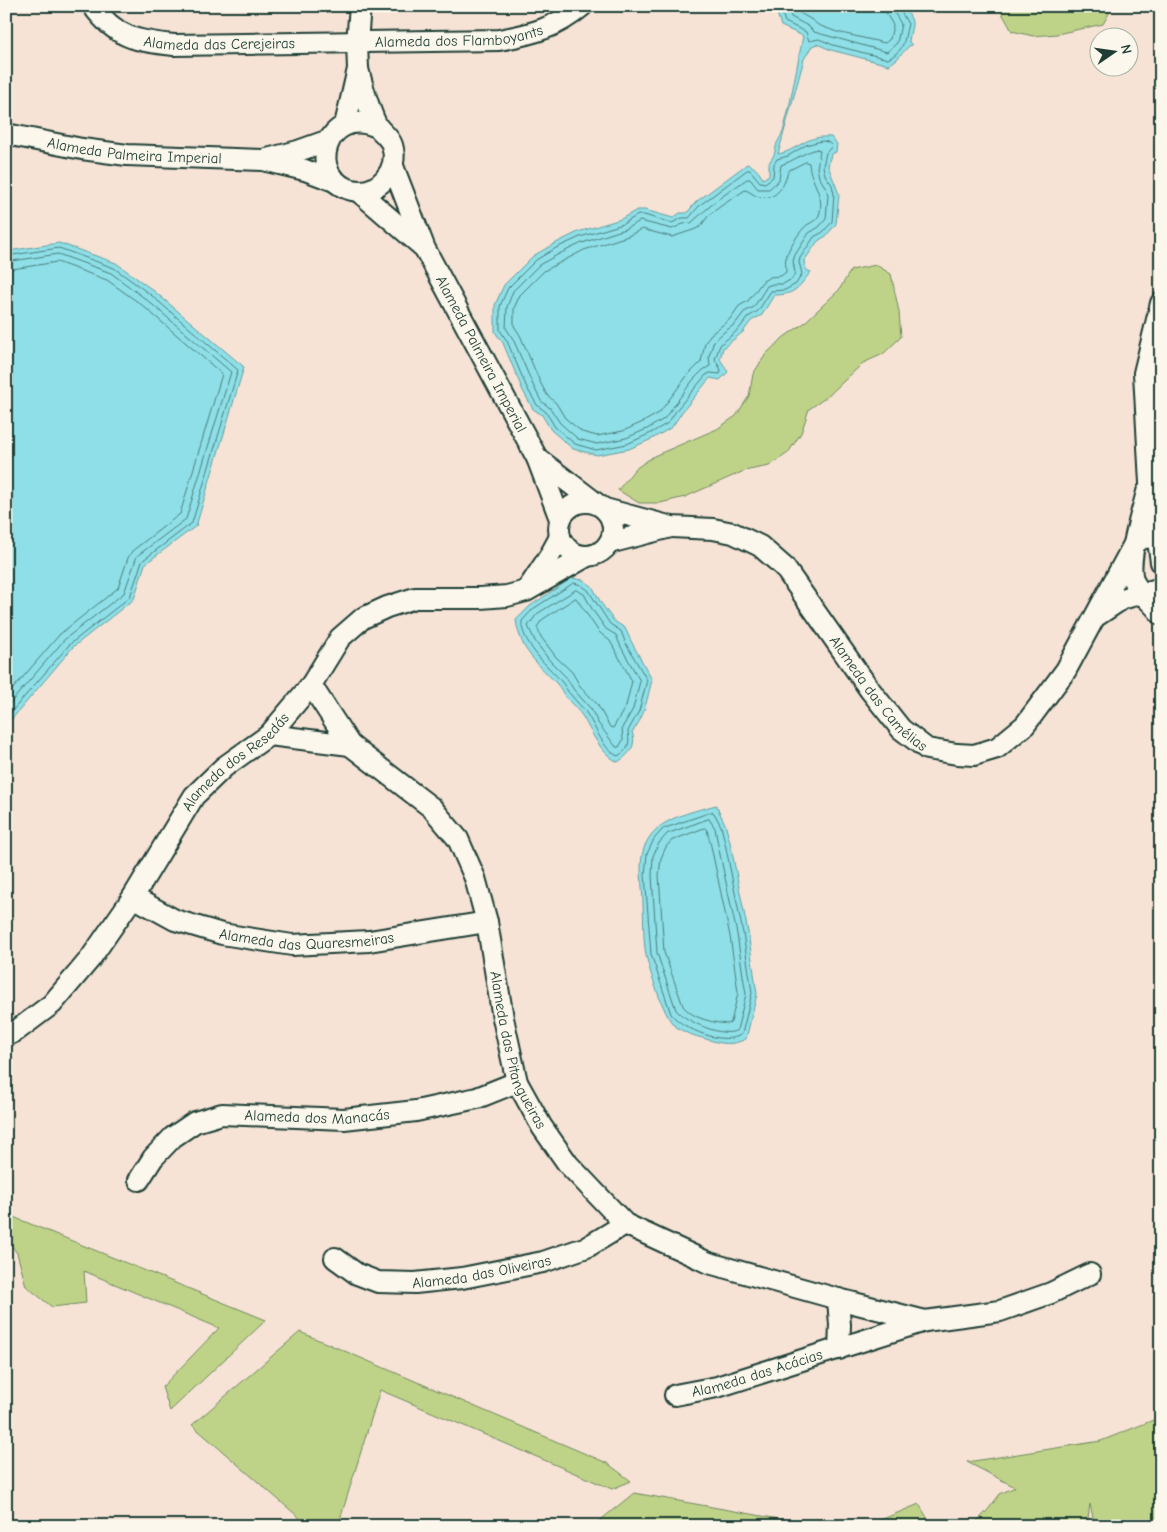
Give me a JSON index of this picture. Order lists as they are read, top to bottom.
{
  "streets": {
    "street": [
      "Alameda dos Flamboyants",
      "Alameda das Cerejeiras",
      "Alameda Palmeira Imperial",
      "Alameda das Camélias",
      "Alameda dos Resedás",
      "Alameda das Quaresmeiras",
      "Alameda das Pitangueiras",
      "Alameda dos Manacás",
      "Alameda das Oliveiras",
      "Alameda das Acácias"
    ]
  },
  "crossings": [
    ["Alameda dos Flamboyants", "Alameda das Cerejeiras"],
    ["Alameda Palmeira Imperial", "Alameda dos Resedás"],
    ["Alameda dos Resedás", "Alameda das Quaresmeiras"],
    ["Alameda dos Resedás", "Alameda das Pitangueiras"],
    ["Alameda das Quaresmeiras", "Alameda das Pitangueiras"],
    ["Alameda das Pitangueiras", "Alameda dos Manacás"],
    ["Alameda das Pitangueiras", "Alameda das Oliveiras"],
    ["Alameda das Pitangueiras", "Alameda das Acácias"]
  ],
  "north": "right"
}
